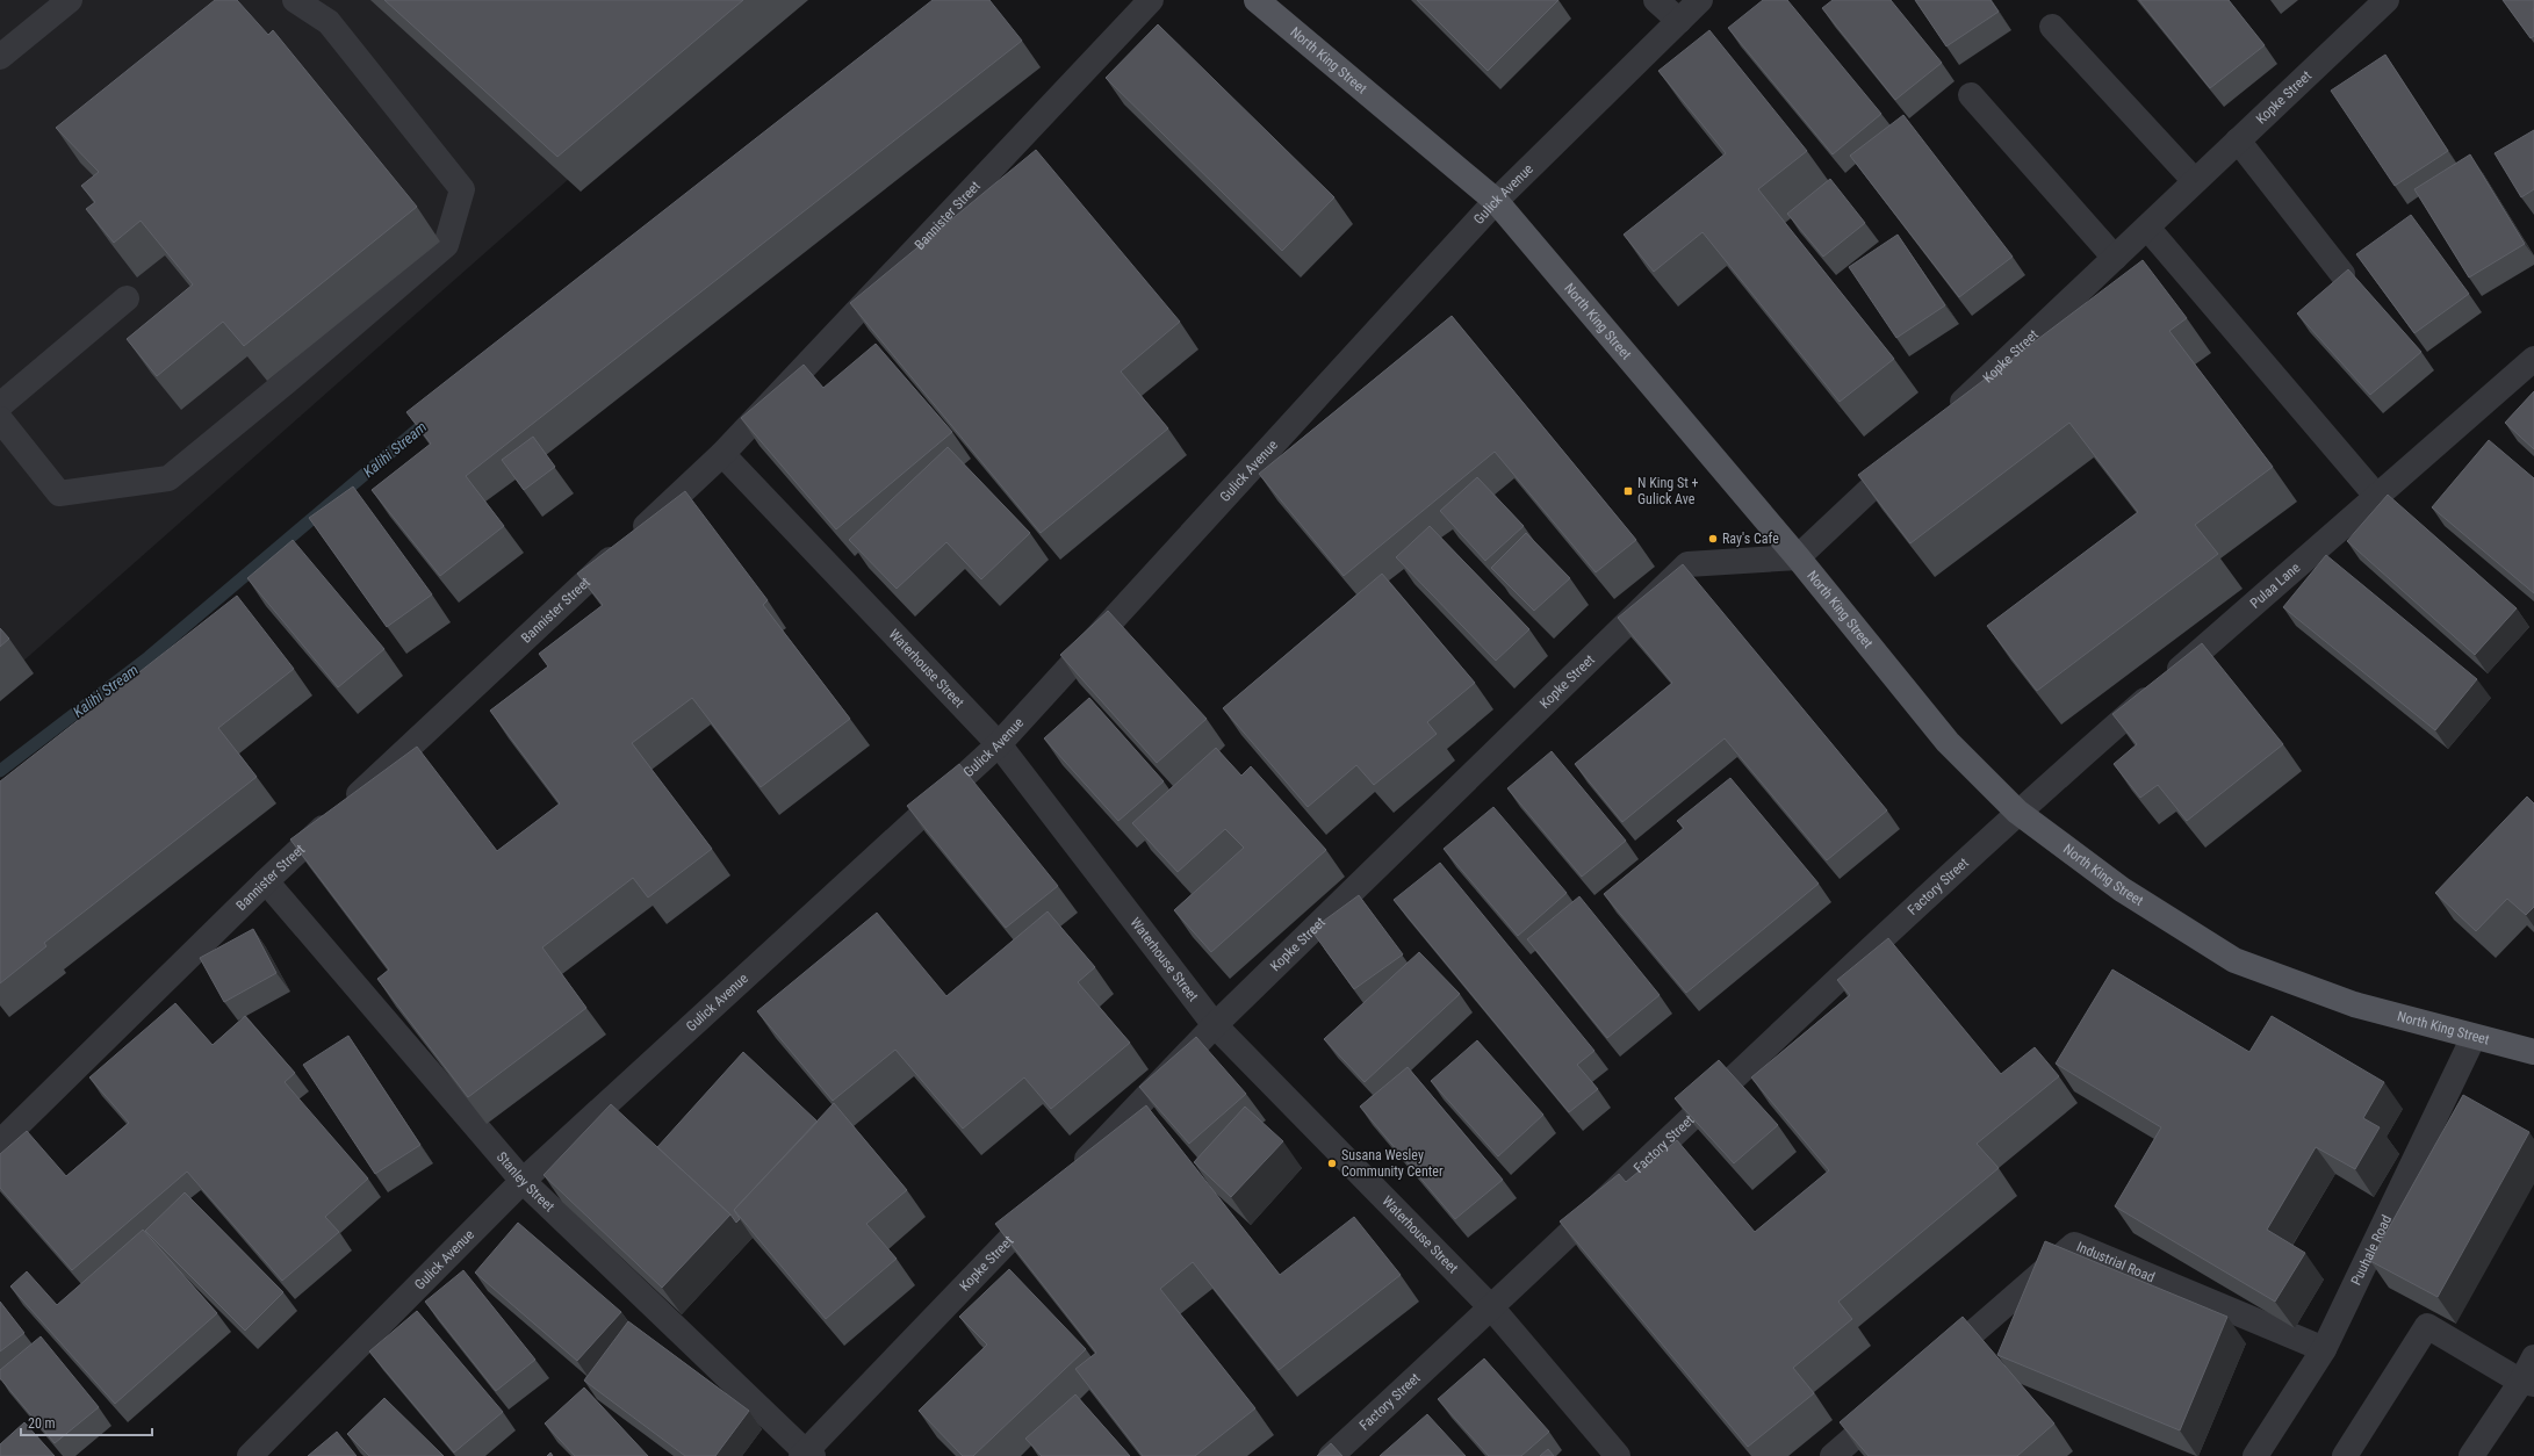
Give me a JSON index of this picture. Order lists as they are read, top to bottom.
{
  "streets": {
    "main road": ["North King Street"],
    "street": [
      "Kopke Street",
      "Gulick Avenue",
      "Bannister Street",
      "Pulaa Lane",
      "Waterhouse Street",
      "Factory Street",
      "Stanley Street",
      "Puuhale Road",
      "Industrial Road"
    ]
  },
  "crossings": [
    ["North King Street", "Kopke Street"],
    ["North King Street", "Gulick Avenue"],
    ["North King Street", "Pulaa Lane"],
    ["North King Street", "Factory Street"],
    ["North King Street", "Puuhale Road"],
    ["Kopke Street", "Waterhouse Street"],
    ["Kopke Street", "Stanley Street"],
    ["Gulick Avenue", "Waterhouse Street"],
    ["Gulick Avenue", "Stanley Street"],
    ["Bannister Street", "Waterhouse Street"],
    ["Bannister Street", "Stanley Street"],
    ["Pulaa Lane", "Factory Street"],
    ["Waterhouse Street", "Factory Street"],
    ["Puuhale Road", "Industrial Road"]
  ],
  "water": ["Kalihi Stream"],
  "places": {
    "transit": ["N King St + Gulick Ave"],
    "other": ["Ray's Cafe", "Susana Wesley Community Center"]
  },
  "scale_bar": "20 m"
}
